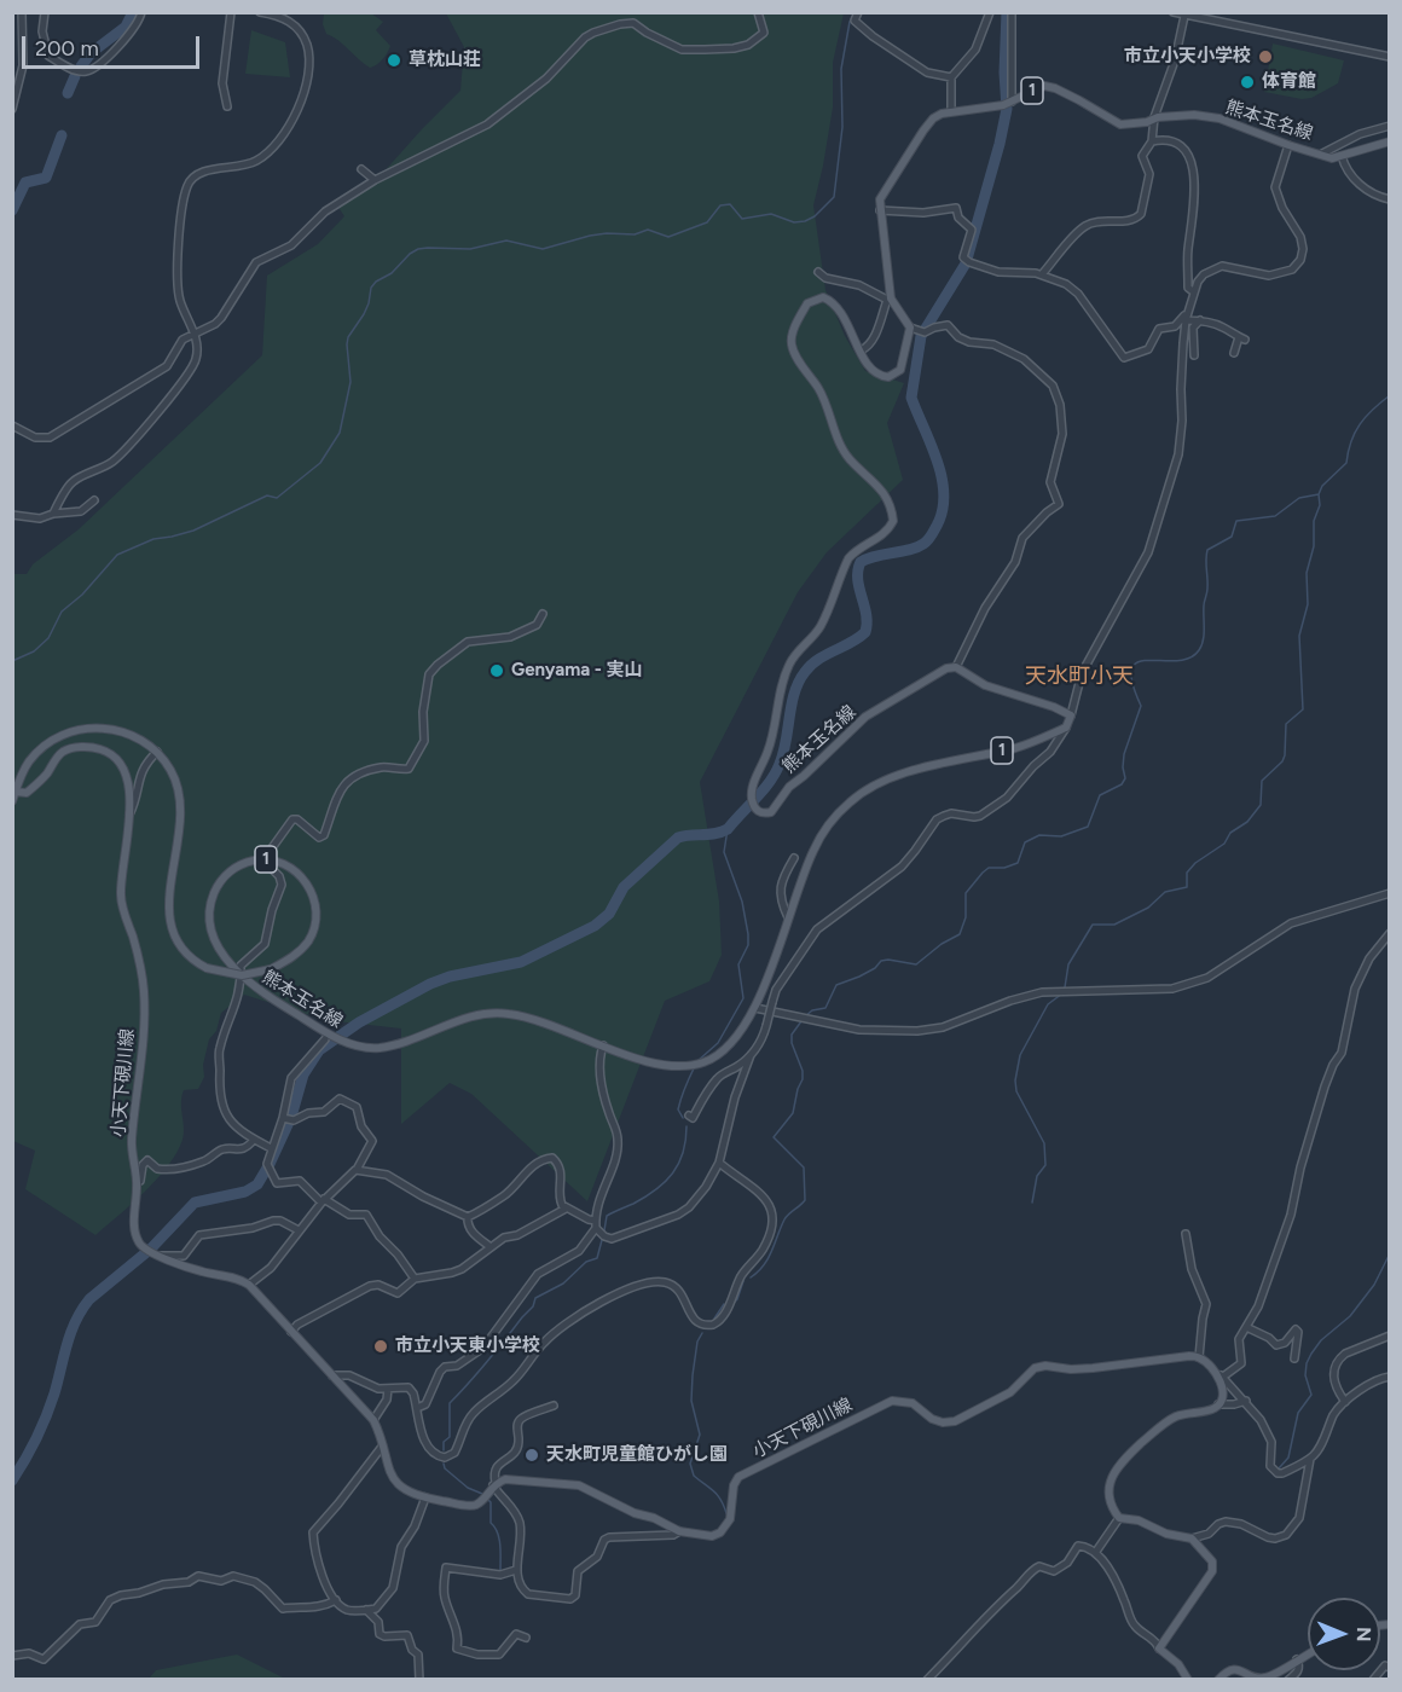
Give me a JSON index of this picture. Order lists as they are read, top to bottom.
{
  "streets": {
    "main road": ["1", "熊本玉名線", "小天下硯川線"]
  },
  "crossings": [
    ["熊本玉名線", "小天下硯川線"]
  ],
  "districts": ["天水町小天"],
  "places": [
    "市立小天小学校",
    "草枕山荘",
    "体育館",
    "Genyama - 実山",
    "市立小天東小学校",
    "天水町児童館ひがし園"
  ],
  "scale_bar": "200 m",
  "north": "right"
}
